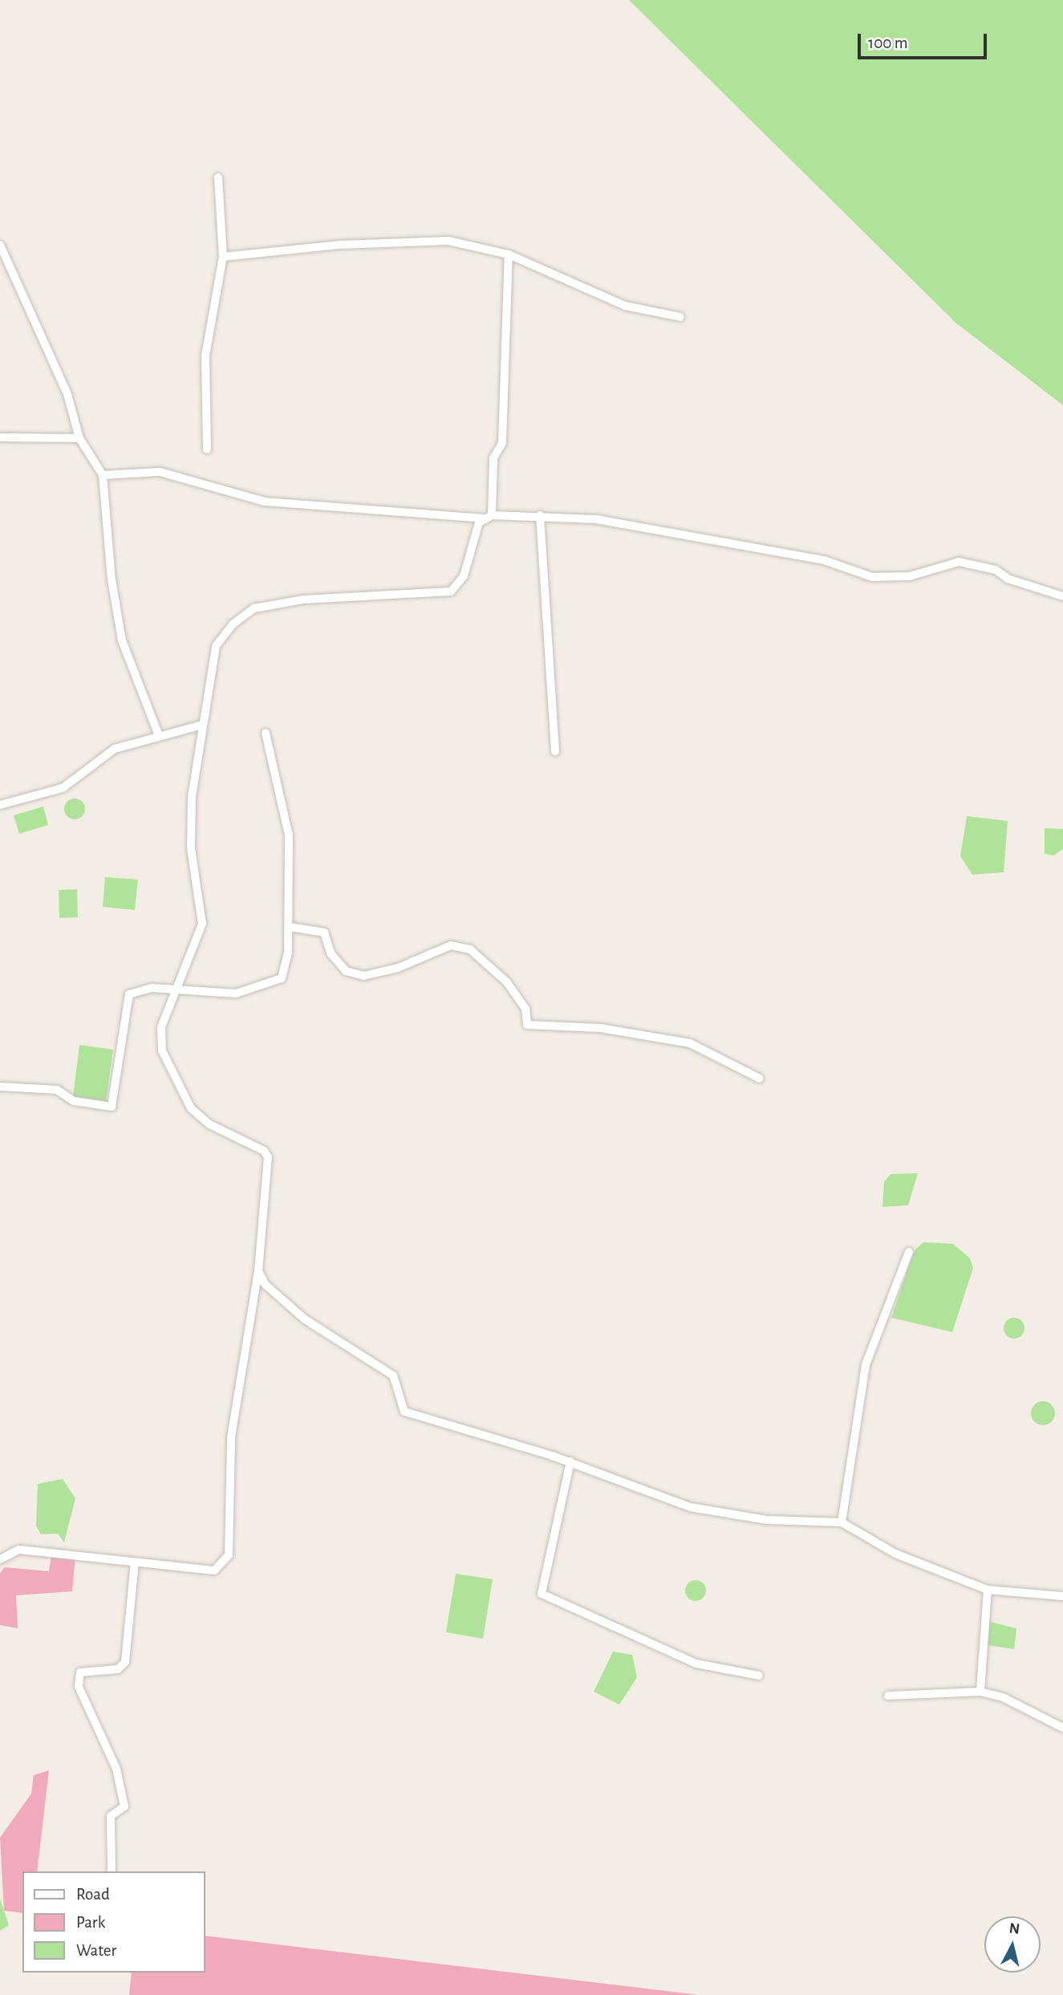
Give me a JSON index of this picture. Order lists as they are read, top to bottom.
{
  "legend": ["Road", "Park", "Water"],
  "scale_bar": "100 m",
  "north": "top"
}
